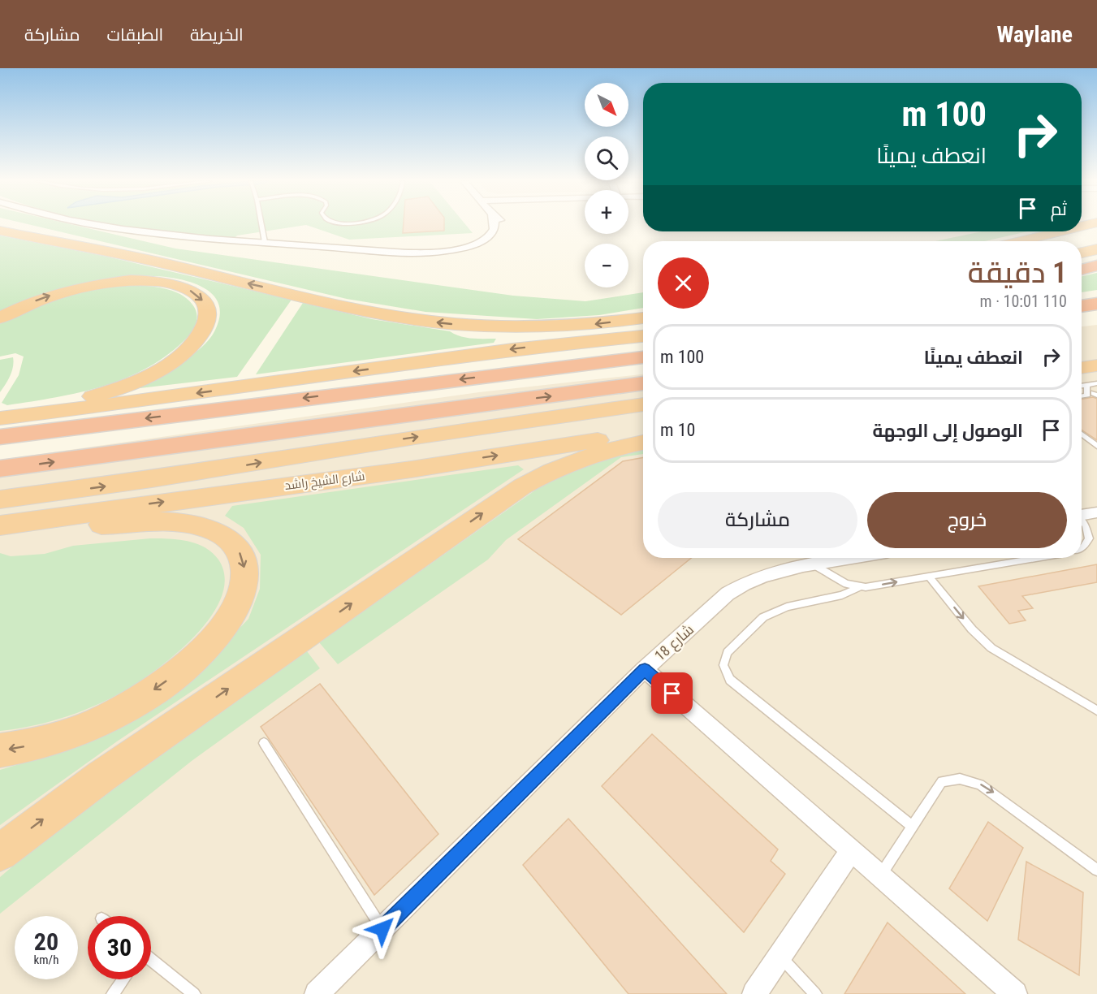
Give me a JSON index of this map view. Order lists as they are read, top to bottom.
{
  "streets": {
    "highway": ["شارع الشيخ راشد"],
    "street": ["شارع 18"]
  },
  "north": "bottom right",
  "page": {
    "header": "Waylane",
    "nav": ["الخريطة", "الطبقات", "مشاركة"],
    "map_buttons": ["+", "−"],
    "turn": ["100 m", "انعطف يمينًا"],
    "then": "ثم",
    "heading": ["1 دقيقة", "110 m · 10:01"],
    "list": [
      {
        "name": "انعطف يمينًا",
        "value": "100 m"
      },
      {
        "name": "الوصول إلى الوجهة",
        "value": "10 m"
      }
    ],
    "buttons": ["خروج", "مشاركة"],
    "speed": "20 km/h",
    "limit": "30"
  }
}
